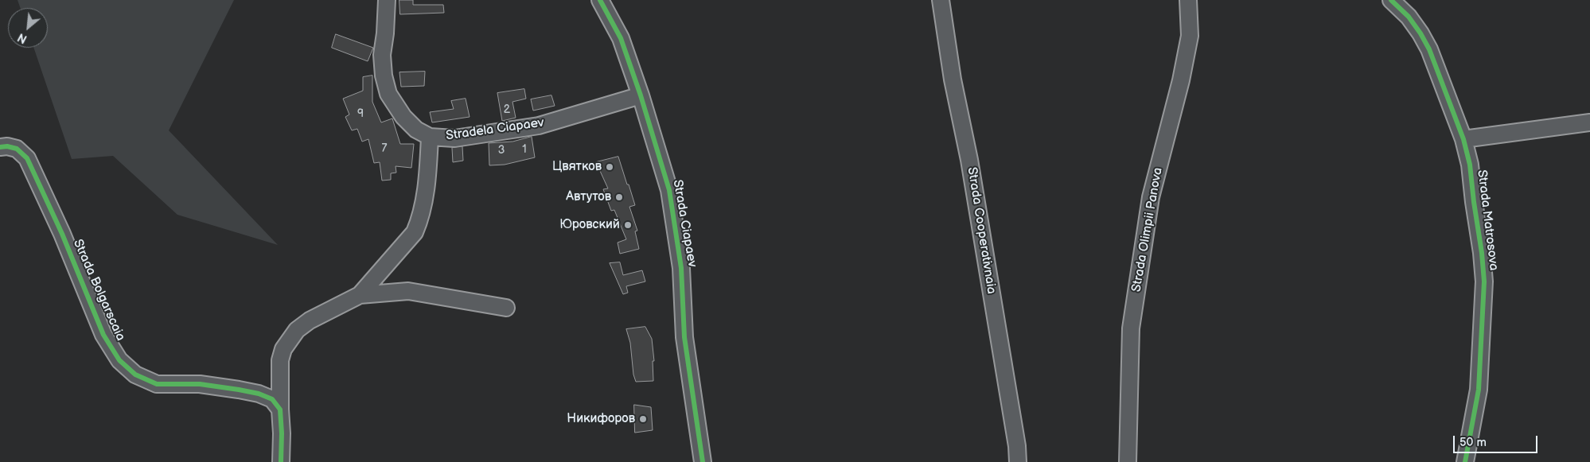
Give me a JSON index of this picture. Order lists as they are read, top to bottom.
{
  "streets": {
    "street": [
      "Stradela Ciapaev",
      "Strada Matrosova",
      "Strada Ciapaev",
      "Strada Olimpii Panova",
      "Strada Cooperativnaia",
      "Strada Bolgarscaia"
    ]
  },
  "crossings": [
    ["Stradela Ciapaev", "Strada Ciapaev"]
  ],
  "places": [
    "Цвятков",
    "Автутов",
    "Юровский",
    "Никифоров"
  ],
  "house_numbers": [
    "2",
    "9",
    "7",
    "1",
    "3"
  ],
  "scale_bar": "50 m",
  "north": "bottom left"
}
